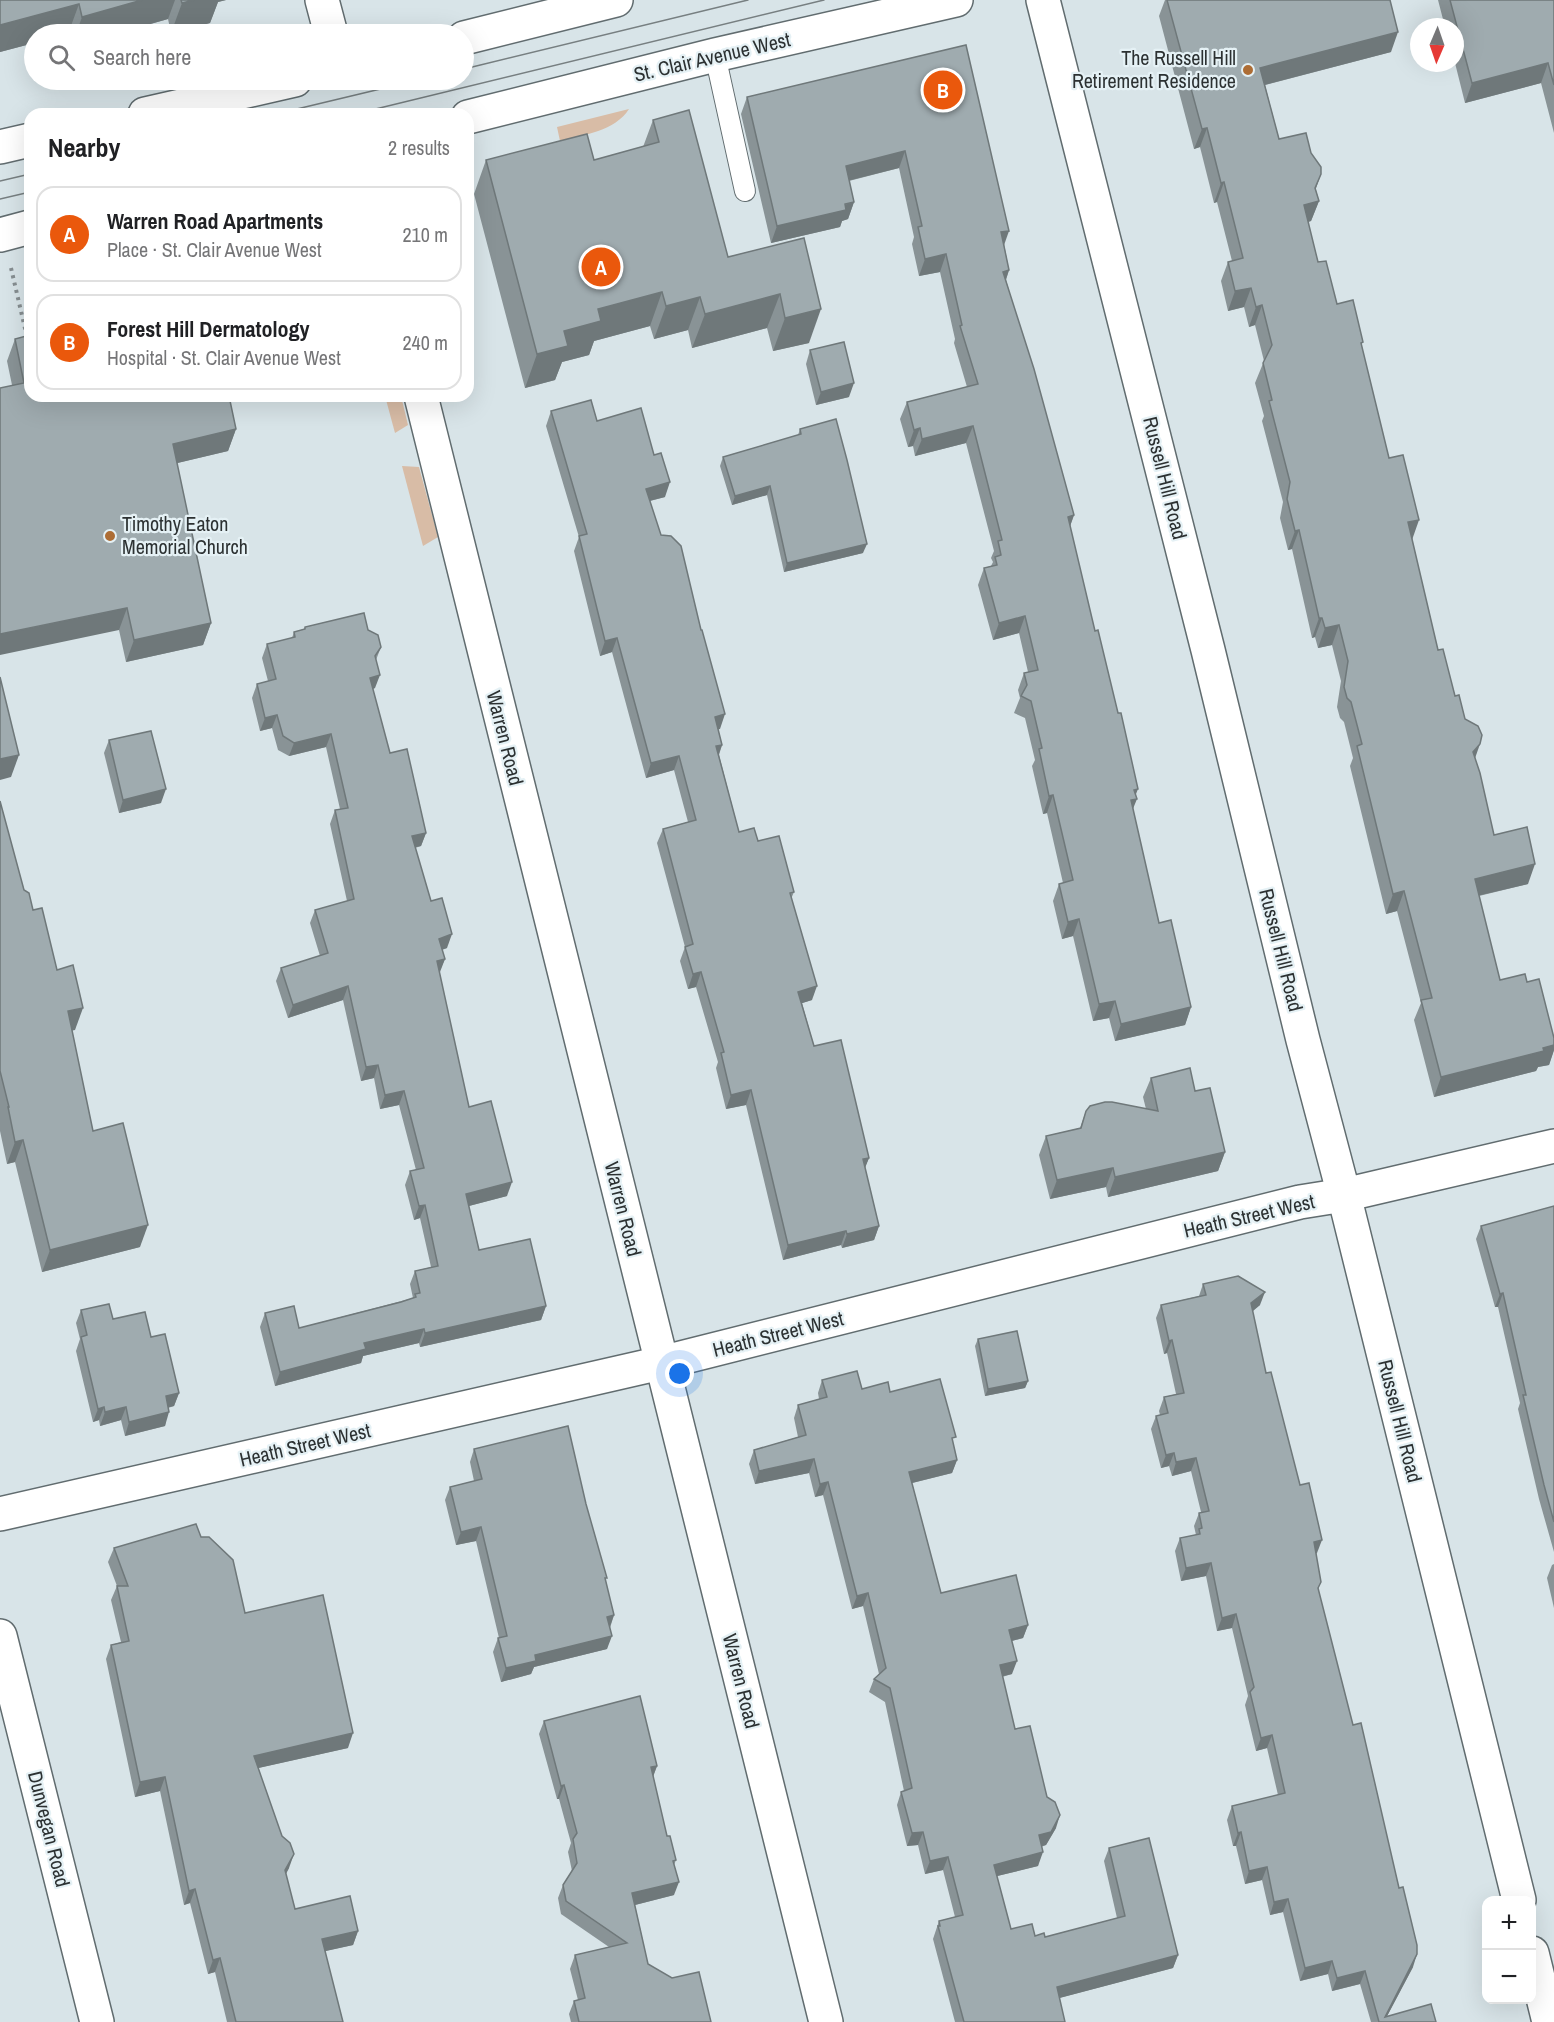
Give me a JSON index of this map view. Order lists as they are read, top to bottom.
{
  "streets": {
    "street": [
      "St. Clair Avenue West",
      "Russell Hill Road",
      "Warren Road",
      "Heath Street West",
      "Dunvegan Road"
    ]
  },
  "crossings": [
    ["Russell Hill Road", "Heath Street West"],
    ["Warren Road", "Heath Street West"]
  ],
  "places": ["The Russell Hill Retirement Residence", "Timothy Eaton Memorial Church"],
  "north": "bottom",
  "page": {
    "search": "Search here",
    "pins": ["B", "A"],
    "heading": ["Nearby", "2 results"],
    "list": [
      {
        "mark": "A",
        "name": "Warren Road Apartments",
        "note": "Place · St. Clair Avenue West",
        "value": "210 m"
      },
      {
        "mark": "B",
        "name": "Forest Hill Dermatology",
        "note": "Hospital · St. Clair Avenue West",
        "value": "240 m"
      }
    ],
    "map_buttons": ["+", "−"]
  }
}
